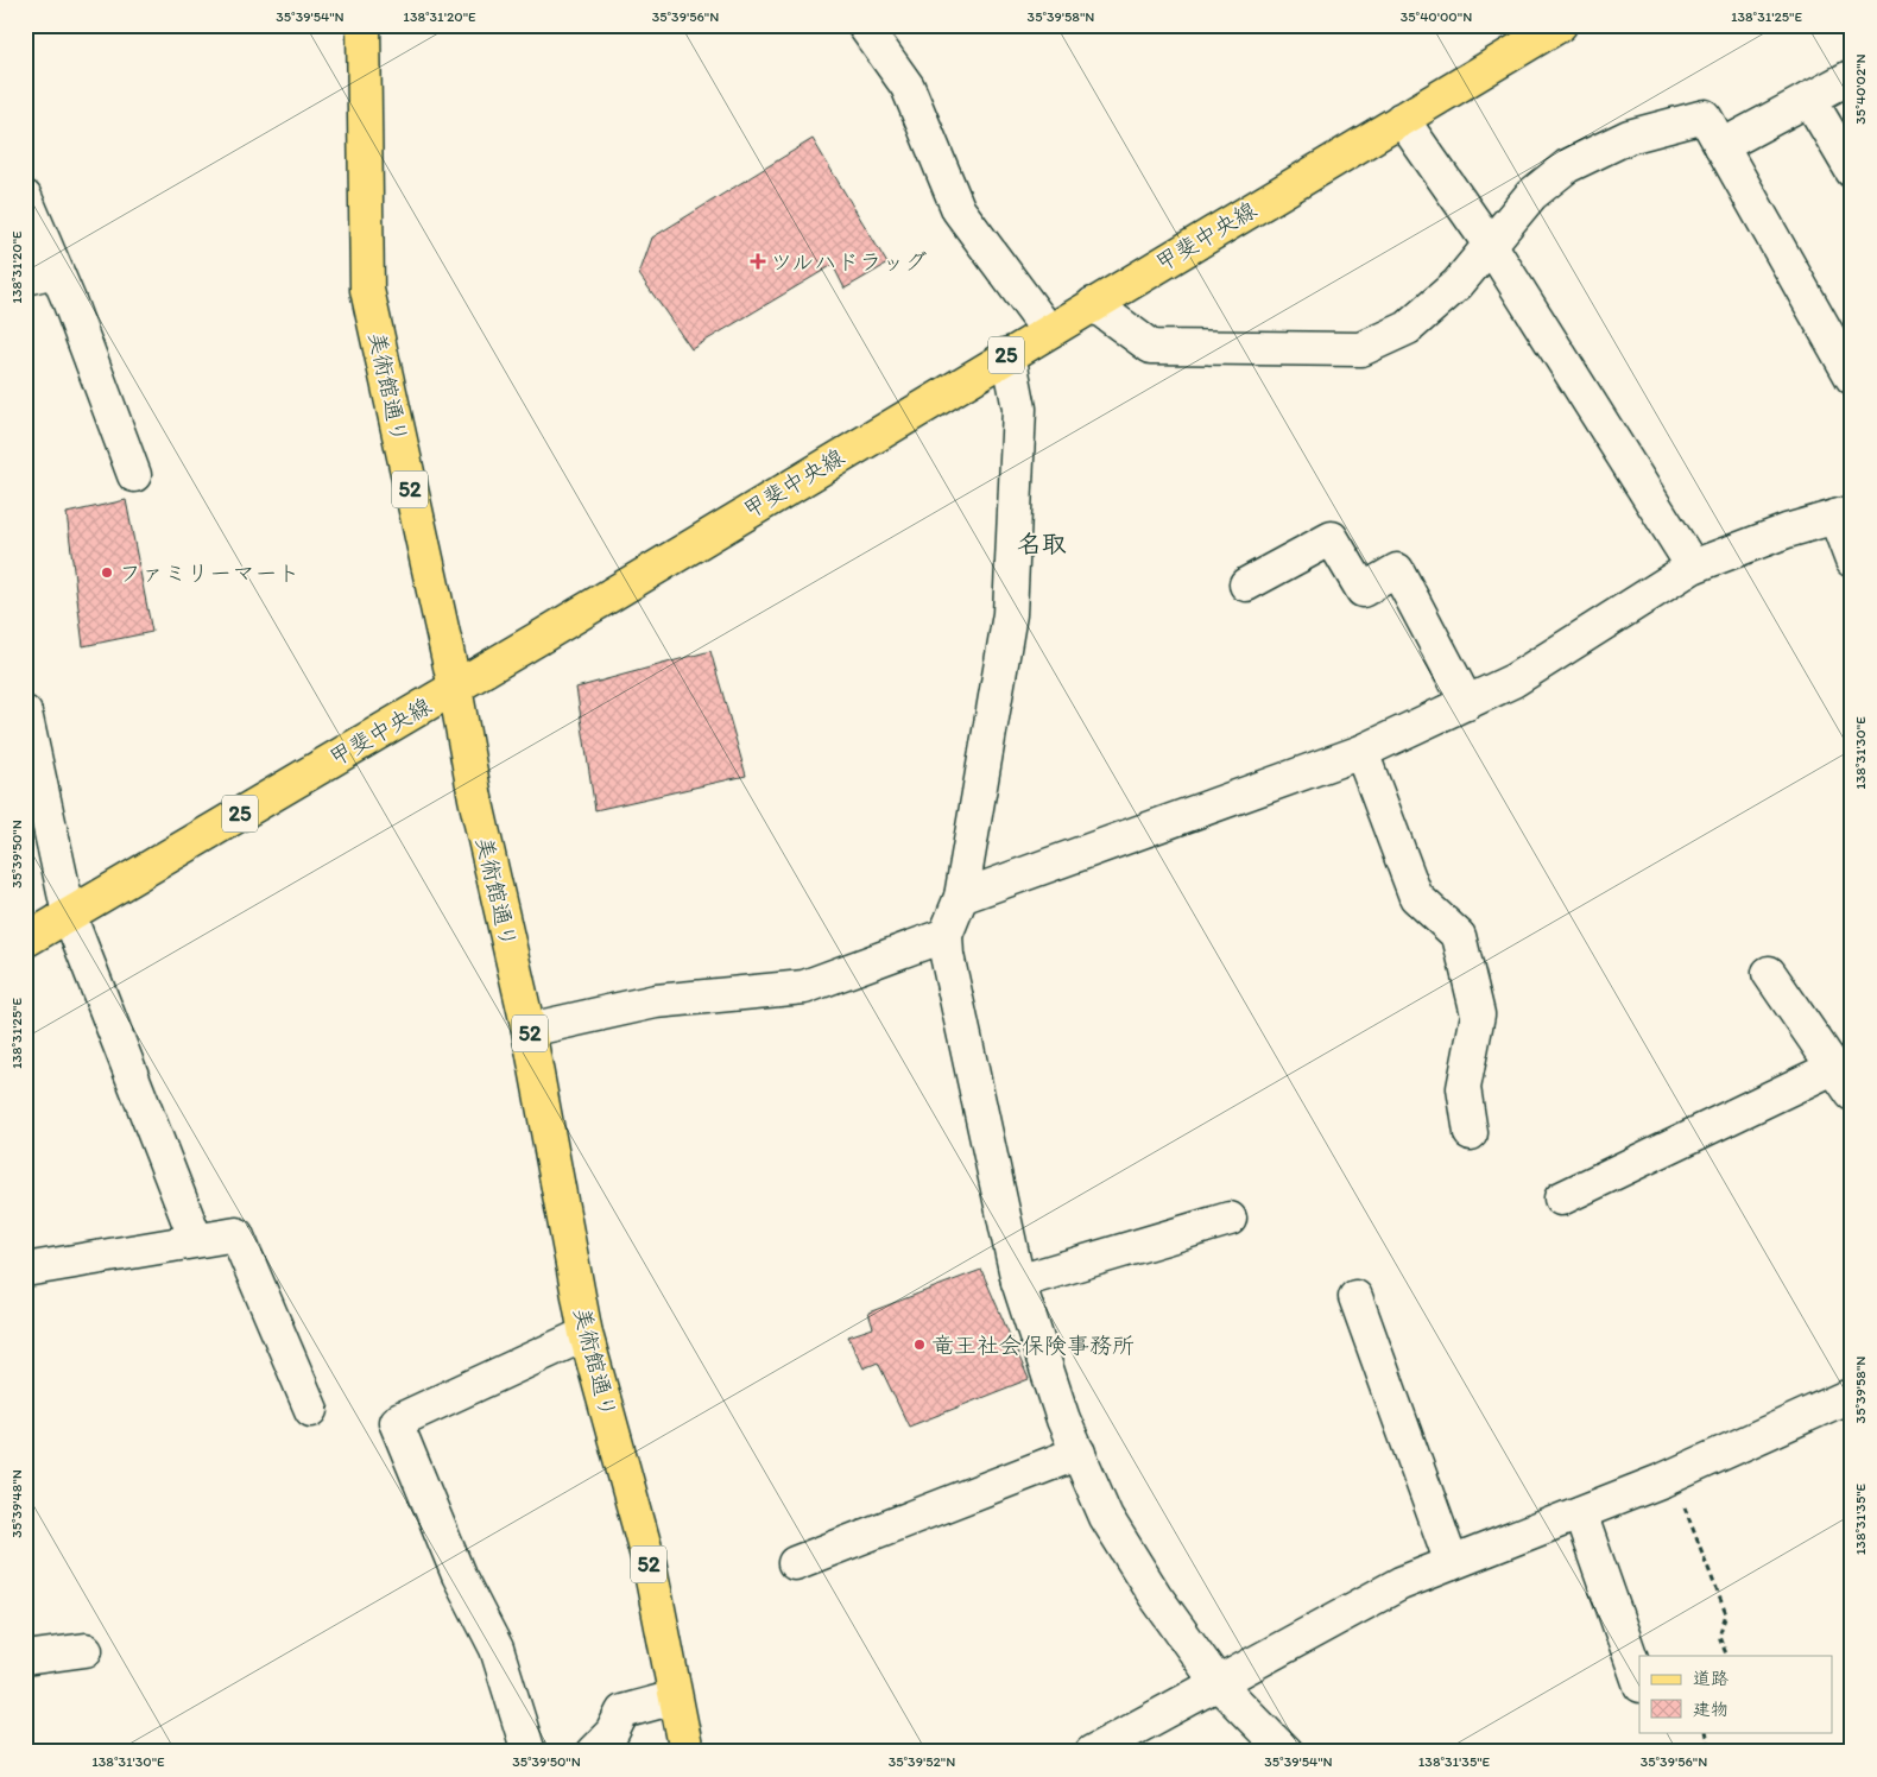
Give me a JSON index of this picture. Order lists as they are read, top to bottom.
{
  "streets": {
    "main road": [
      "甲斐中央線",
      "25",
      "美術館通り",
      "52"
    ]
  },
  "crossings": [
    ["甲斐中央線", "美術館通り"]
  ],
  "districts": ["名取"],
  "places": {
    "health": ["ツルハドラッグ"],
    "other": ["ファミリーマート", "竜王社会保険事務所"]
  },
  "legend": ["道路", "建物"],
  "coordinates": [
    "35°39'54\"N",
    "138°31'20\"E",
    "35°39'56\"N",
    "35°39'58\"N",
    "35°40'00\"N",
    "138°31'25\"E",
    "35°40'02\"N",
    "138°31'30\"E",
    "35°39'50\"N",
    "35°39'48\"N",
    "138°31'35\"E",
    "35°39'52\"N"
  ]
}
